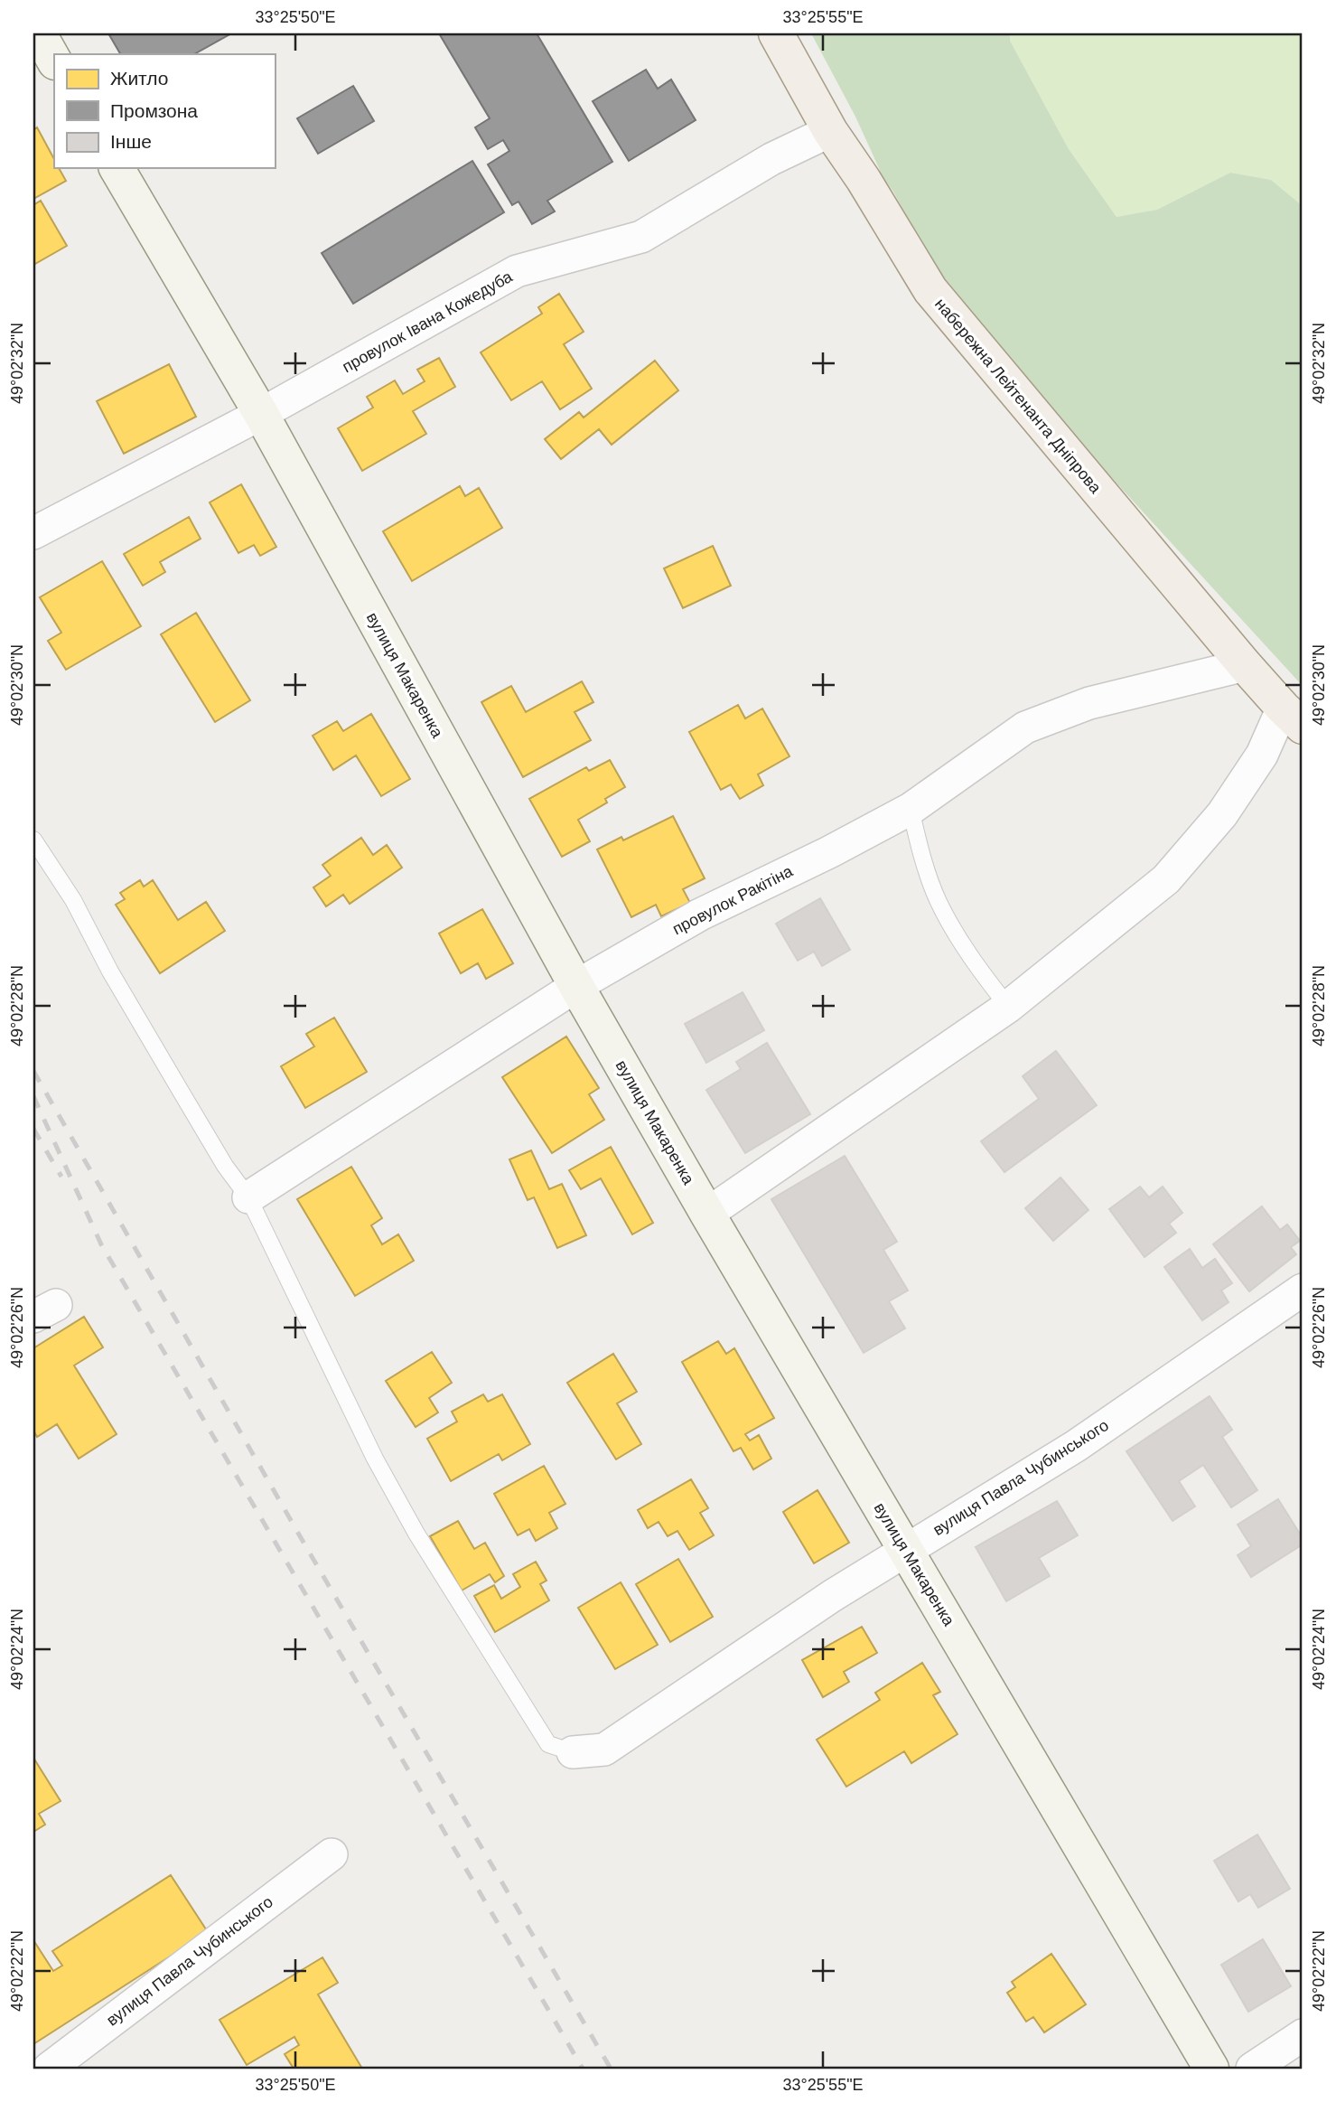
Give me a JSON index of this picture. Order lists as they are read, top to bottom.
{
  "streets": {
    "main road": ["набережна Лейтенанта Дніпрова", "вулиця Макаренка"],
    "street": ["провулок Івана Кожедуба", "провулок Ракітіна", "вулиця Павла Чубинського"]
  },
  "crossings": [
    ["провулок Івана Кожедуба", "набережна Лейтенанта Дніпрова"],
    ["провулок Івана Кожедуба", "вулиця Макаренка"],
    ["набережна Лейтенанта Дніпрова", "провулок Ракітіна"],
    ["вулиця Макаренка", "провулок Ракітіна"],
    ["вулиця Макаренка", "вулиця Павла Чубинського"]
  ],
  "legend": ["Житло", "Промзона", "Інше"],
  "coordinates": [
    "33°25'50\"E",
    "33°25'55\"E",
    "49°02'32\"N",
    "49°02'30\"N",
    "49°02'28\"N",
    "49°02'26\"N",
    "49°02'24\"N",
    "49°02'22\"N"
  ]
}
